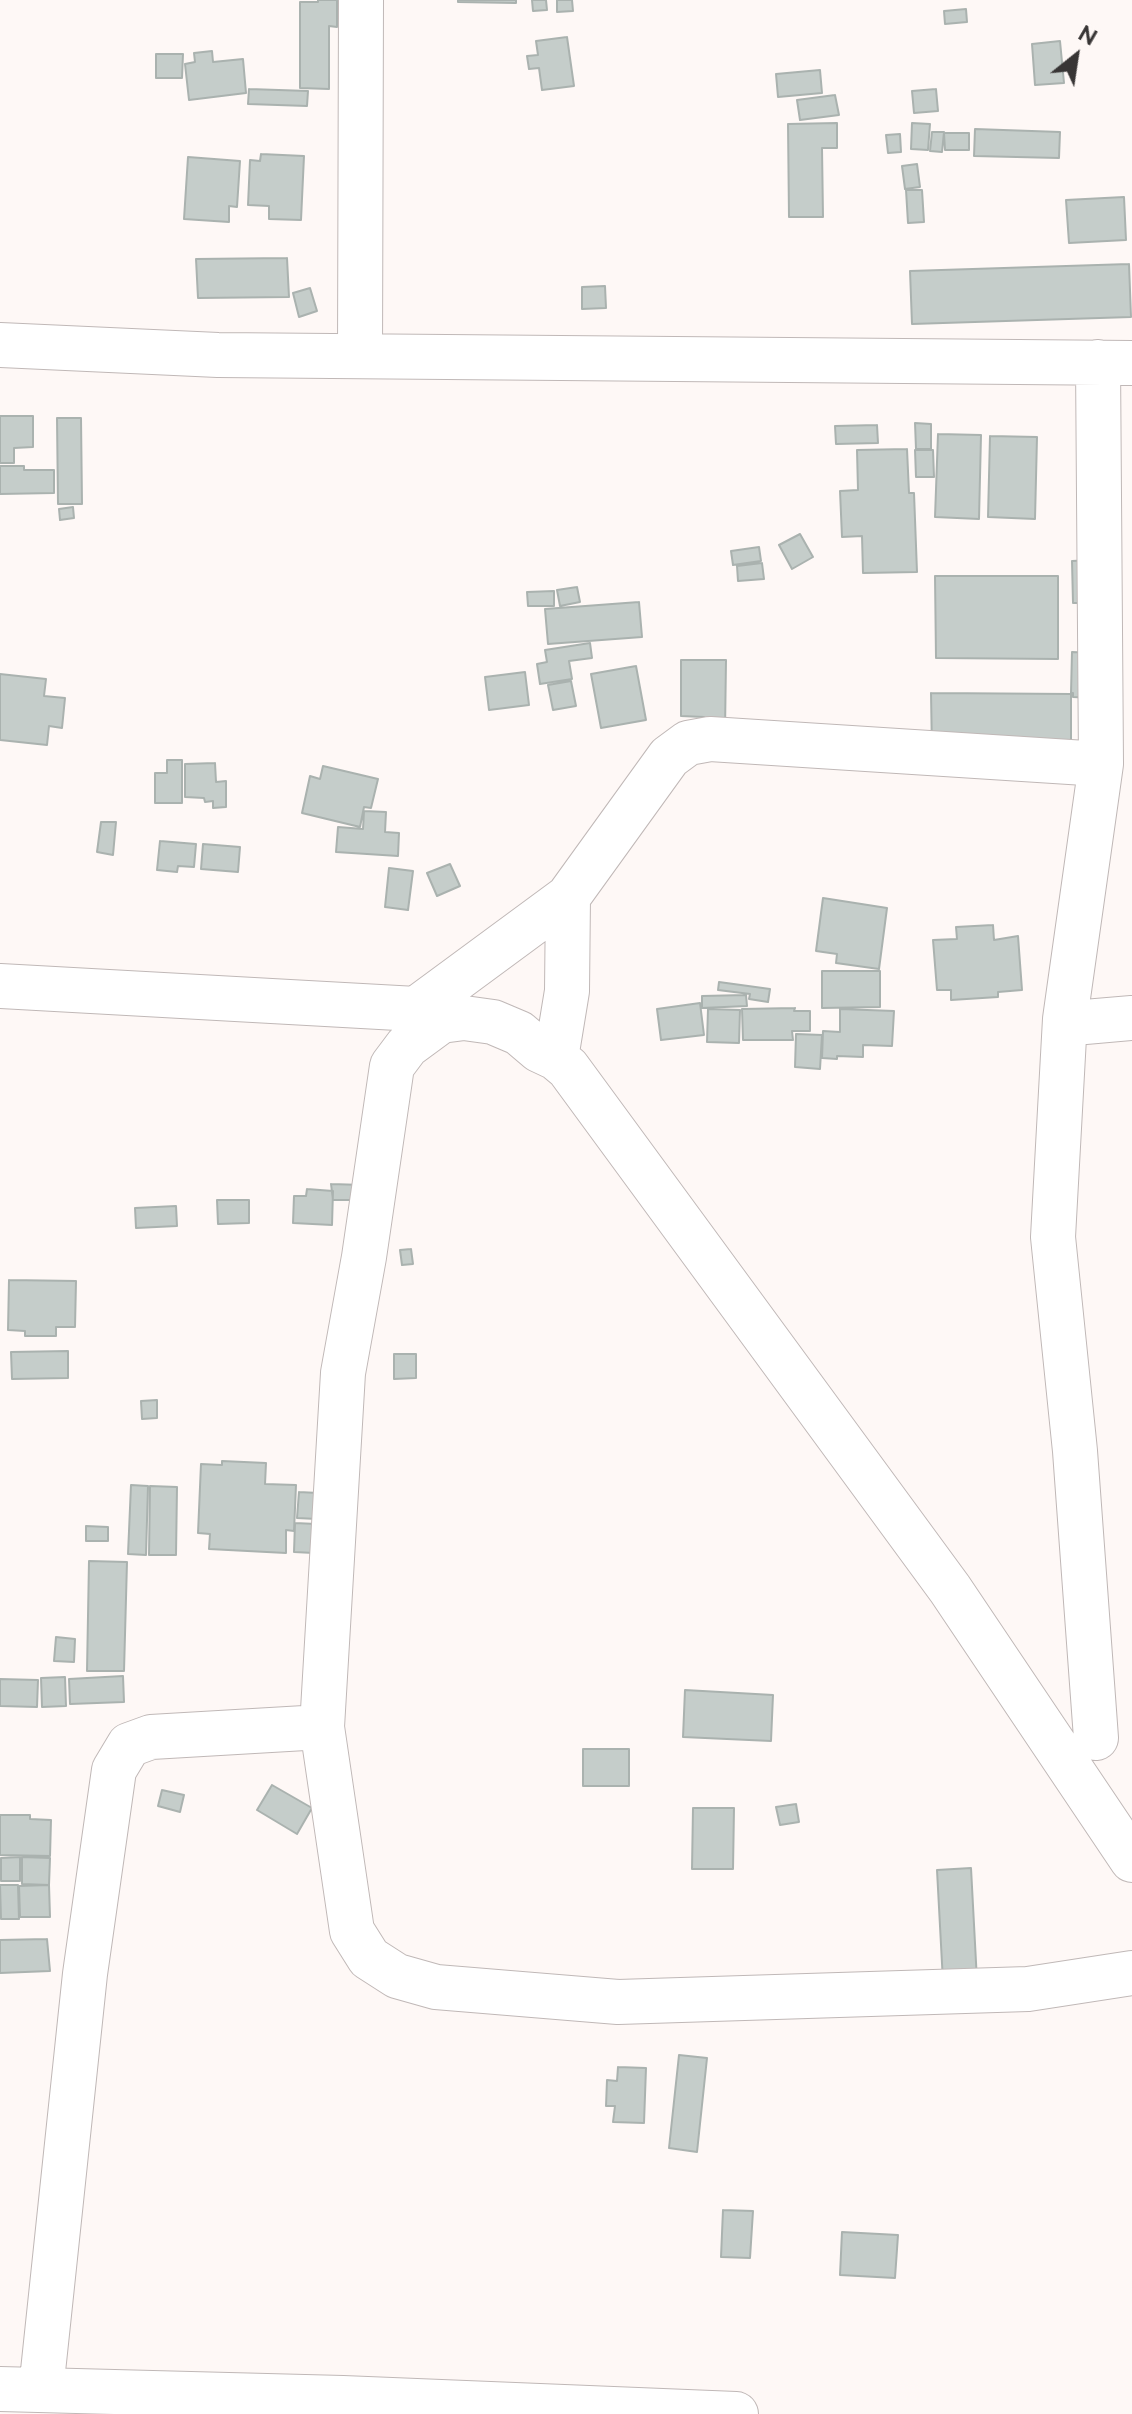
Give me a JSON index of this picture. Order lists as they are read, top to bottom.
{
  "north": "top right"
}
